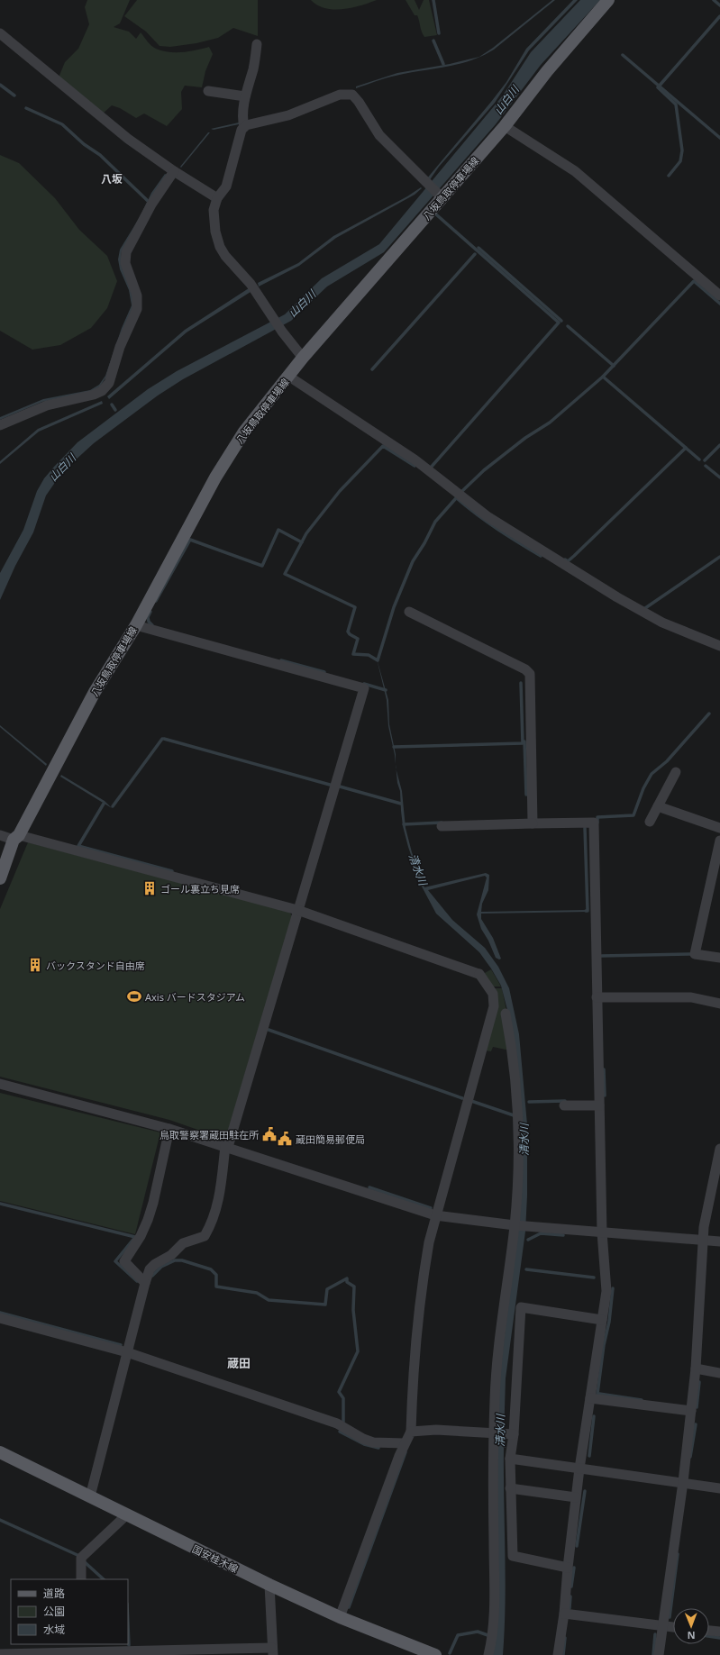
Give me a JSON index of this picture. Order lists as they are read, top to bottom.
{
  "streets": {
    "main road": ["八坂鳥取停車場線", "国安桂木線"]
  },
  "districts": ["八坂", "蔵田"],
  "water": ["山白川", "清水川"],
  "places": {
    "building": ["ゴール裏立ち見席", "バックスタンド自由席"],
    "sports": ["Axis バードスタジアム"],
    "public building": ["鳥取警察署蔵田駐在所", "蔵田簡易郵便局"]
  },
  "legend": ["道路", "公園", "水域"],
  "north": "bottom"
}
